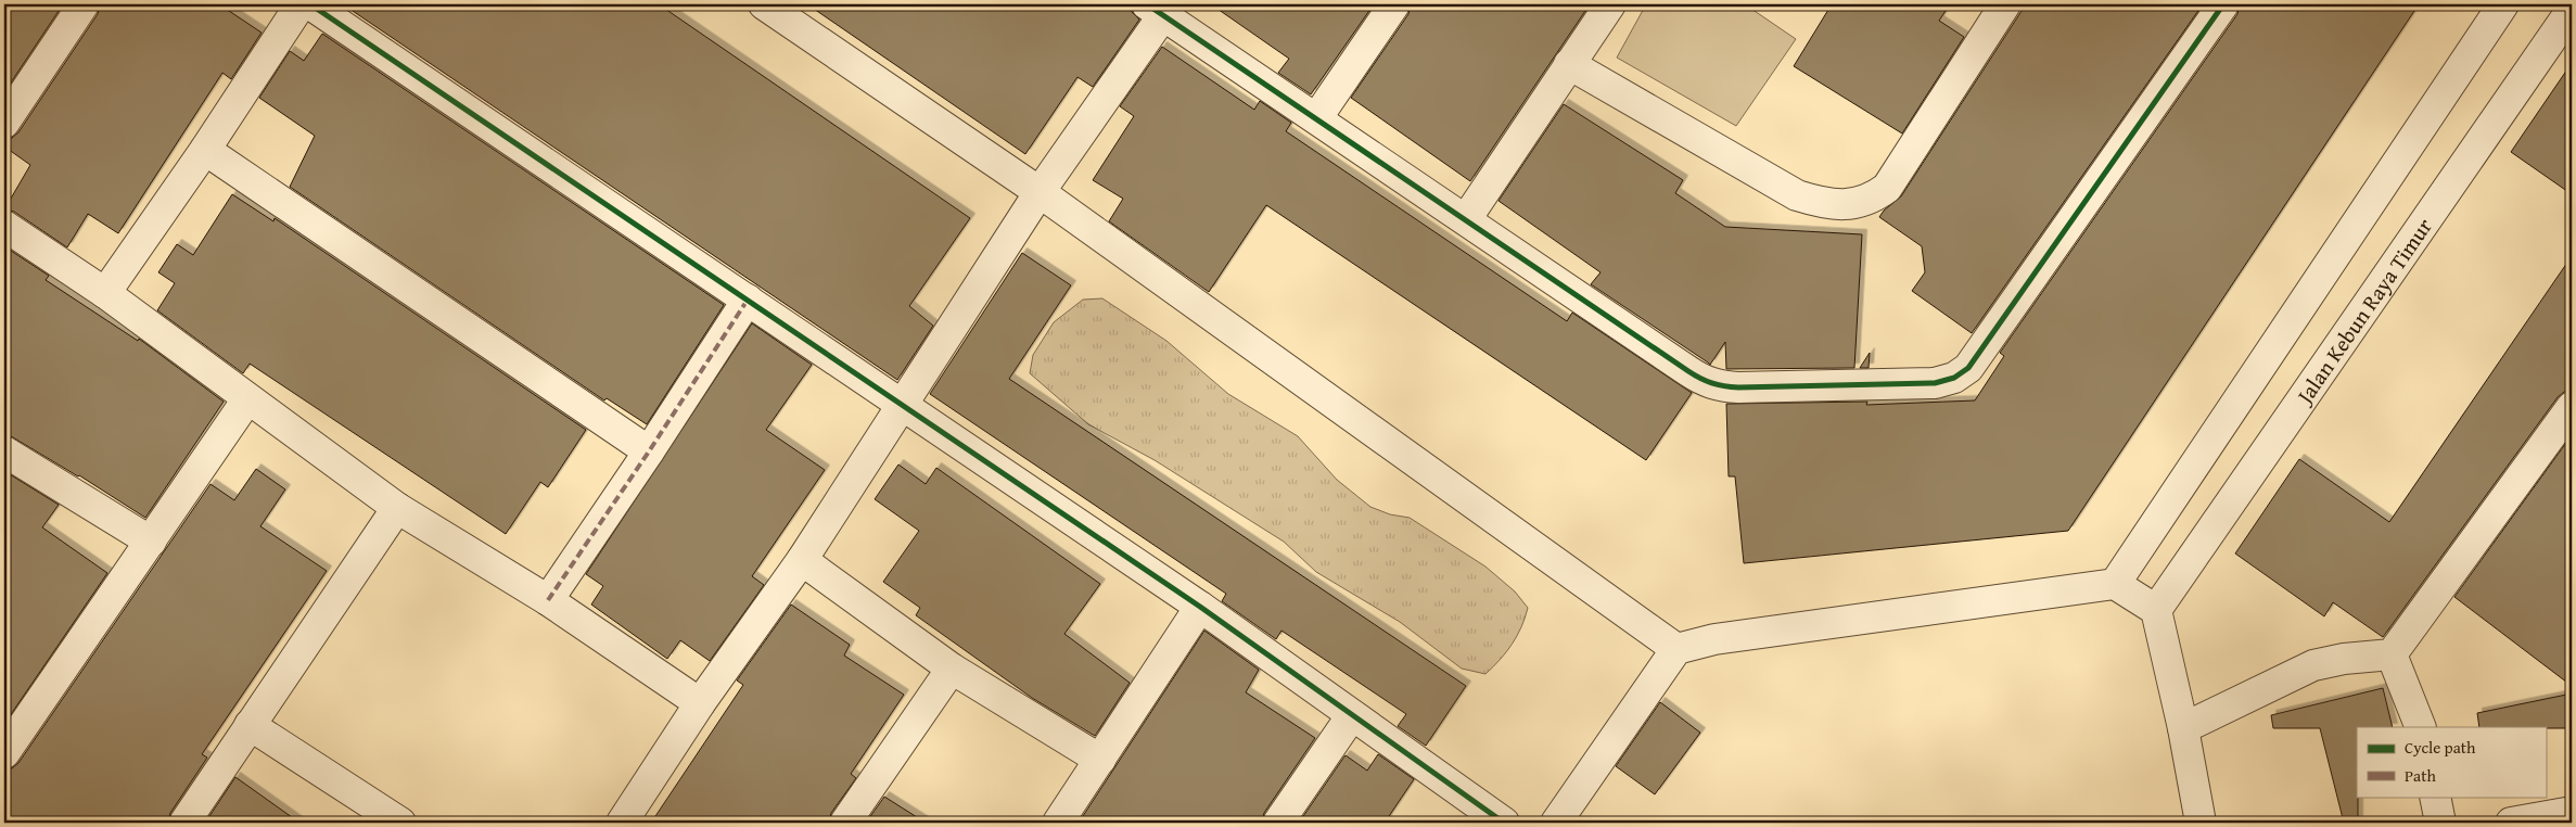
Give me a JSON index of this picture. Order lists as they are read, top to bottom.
{
  "streets": {
    "street": ["Jalan Kebun Raya Timur"]
  },
  "legend": ["Cycle path", "Path"]
}
